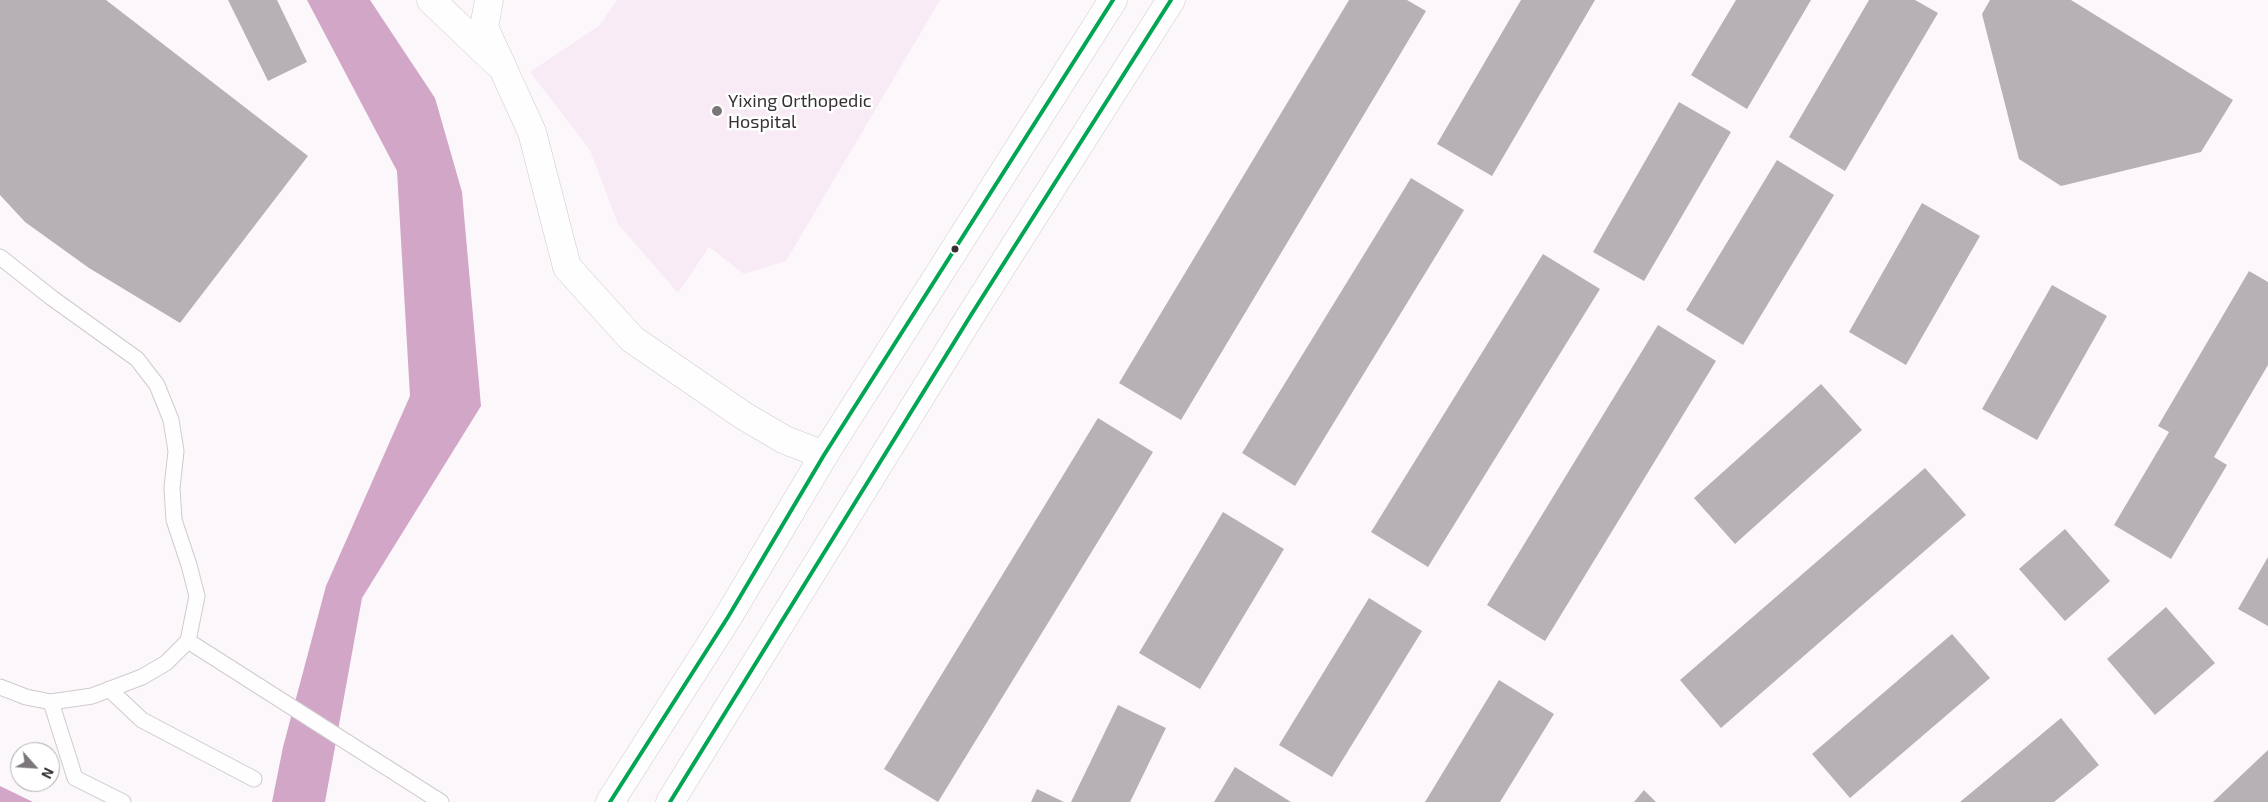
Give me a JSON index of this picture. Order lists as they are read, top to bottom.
{
  "places": ["Yixing Orthopedic Hospital"],
  "north": "bottom right"
}
